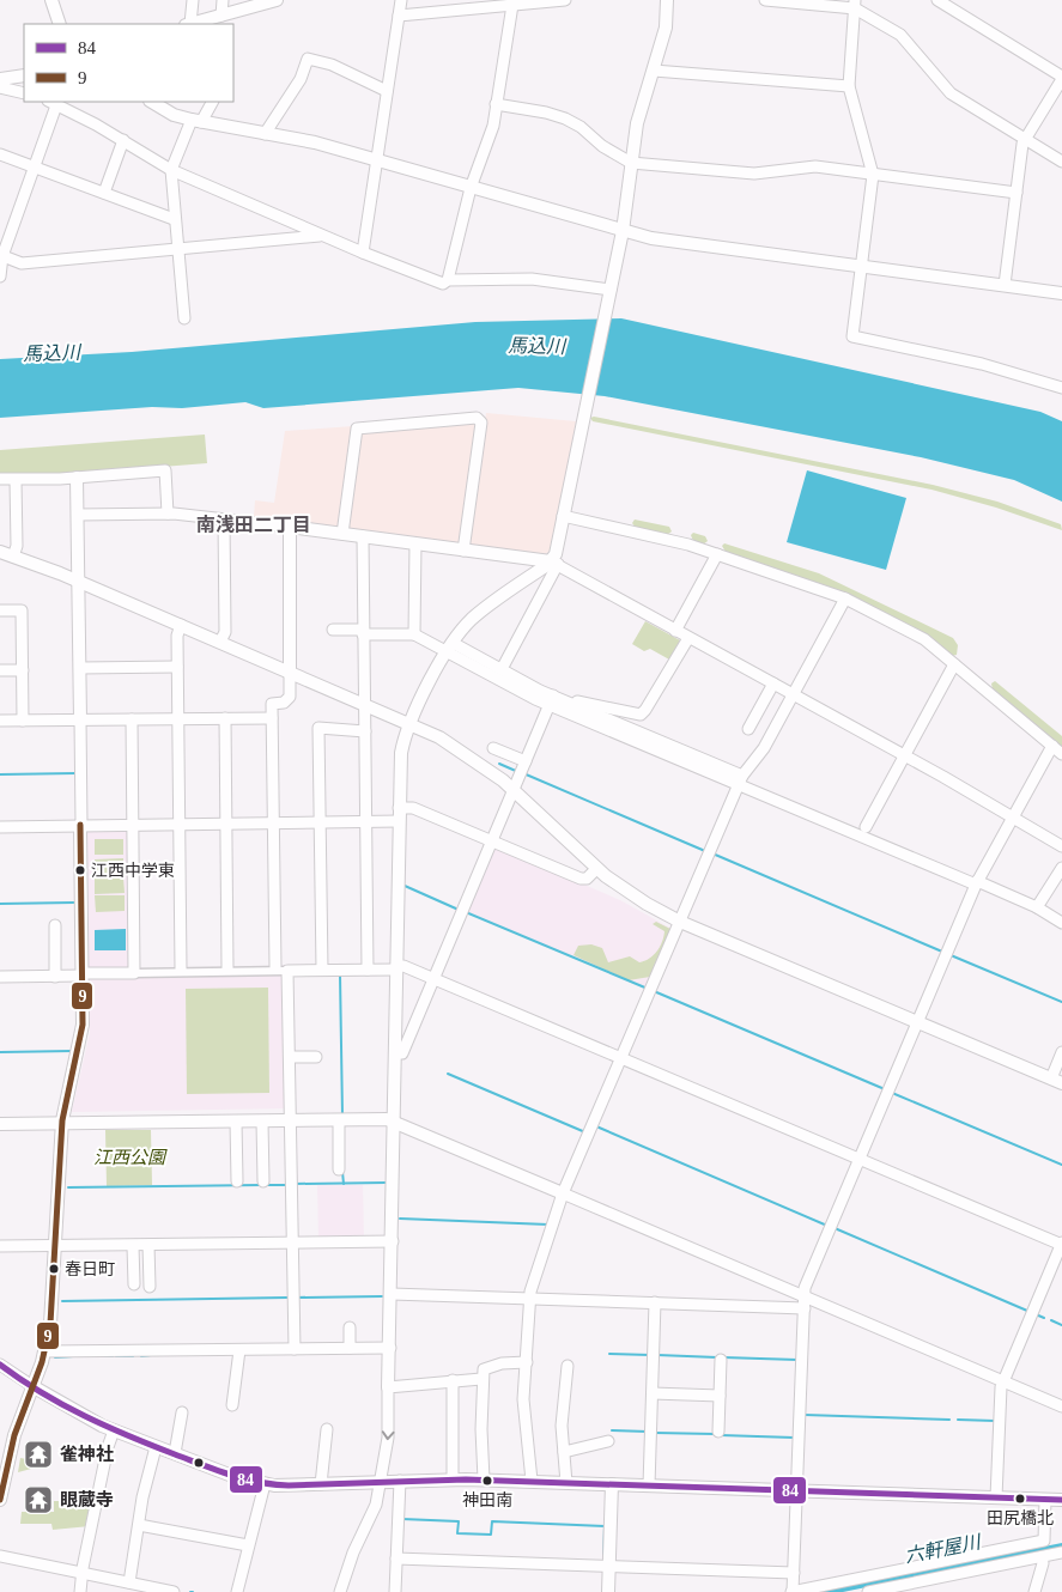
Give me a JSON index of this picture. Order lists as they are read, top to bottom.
{
  "districts": ["南浅田二丁目"],
  "water": ["馬込川", "六軒屋川"],
  "parks": ["江西公園"],
  "places": {
    "other": [
      "江西中学東",
      "春日町",
      "神田南",
      "田尻橋北"
    ],
    "temple": ["雀神社", "眼蔵寺"]
  },
  "lines": ["transit line 9", "transit line 84"],
  "legend": ["84", "9"]
}
